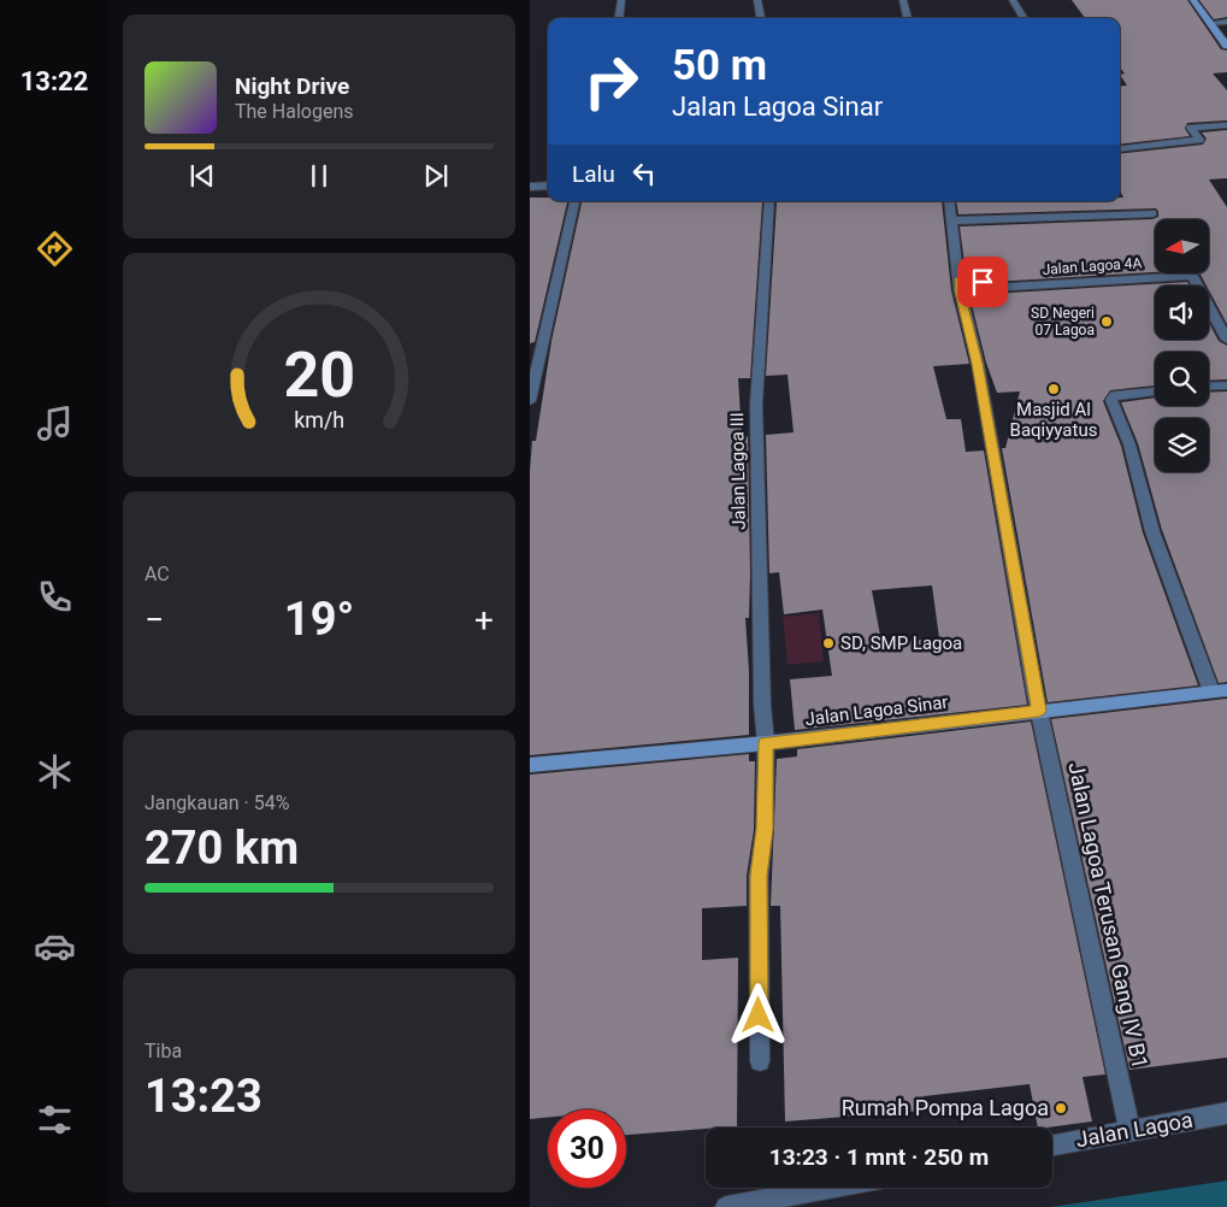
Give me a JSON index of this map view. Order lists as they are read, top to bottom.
{
  "streets": {
    "street": [
      "Jalan Lagoa 4A",
      "Jalan Lagoa III",
      "Jalan Lagoa Sinar",
      "Jalan Lagoa Terusan Gang IV B1",
      "Jalan Lagoa"
    ]
  },
  "crossings": [
    ["Jalan Lagoa 4A", "Jalan Lagoa Terusan Gang IV B1"],
    ["Jalan Lagoa III", "Jalan Lagoa Sinar"],
    ["Jalan Lagoa Sinar", "Jalan Lagoa Terusan Gang IV B1"],
    ["Jalan Lagoa Terusan Gang IV B1", "Jalan Lagoa"]
  ],
  "places": [
    "SD Negeri 07 Lagoa",
    "Masjid Al Baqiyyatus",
    "SD, SMP Lagoa",
    "Rumah Pompa Lagoa"
  ],
  "north": "left",
  "page": {
    "tabs": "13:22",
    "turn": ["50 m", "Jalan Lagoa Sinar"],
    "song": ["Night Drive", "The Halogens"],
    "then": "Lalu",
    "tile": [
      "AC",
      ["Jangkauan · 54%", "270 km"],
      ["Tiba", "13:23"]
    ],
    "heat": ["−", "19°", "+"],
    "limit": "30",
    "trip": "13:23 · 1 mnt · 250 m",
    "gauge": ["20", "km/h"]
  }
}
